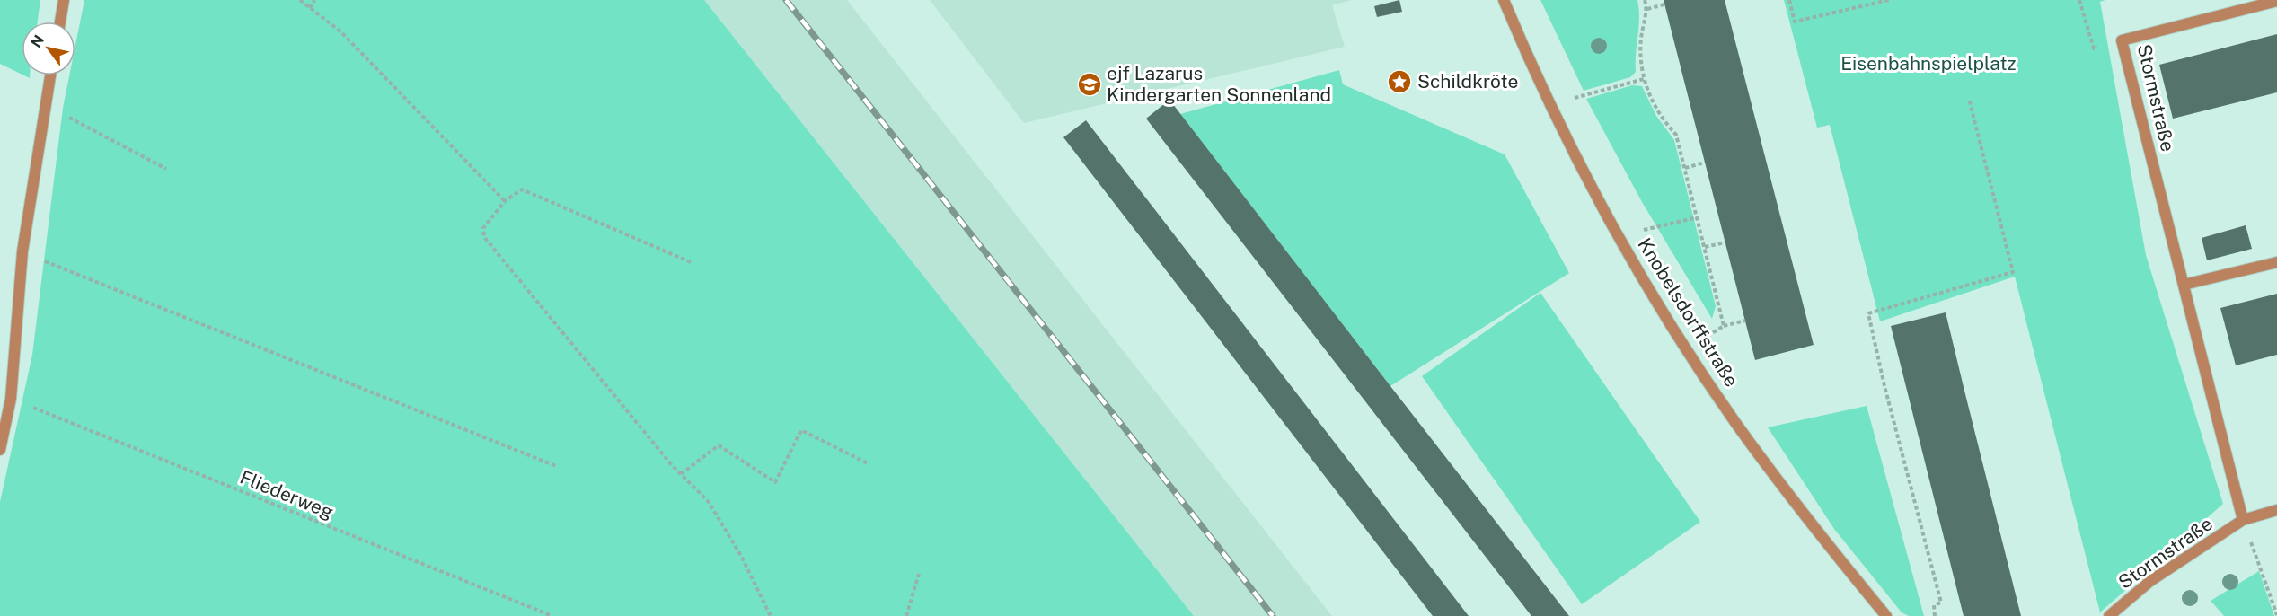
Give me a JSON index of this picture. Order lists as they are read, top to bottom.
{
  "streets": {
    "street": ["Stormstraße", "Knobelsdorffstraße"],
    "path": ["Fliederweg"]
  },
  "parks": ["Eisenbahnspielplatz"],
  "places": {
    "place": ["Schildkröte"],
    "school or university": ["ejf Lazarus Kindergarten Sonnenland"]
  },
  "north": "top left"
}
